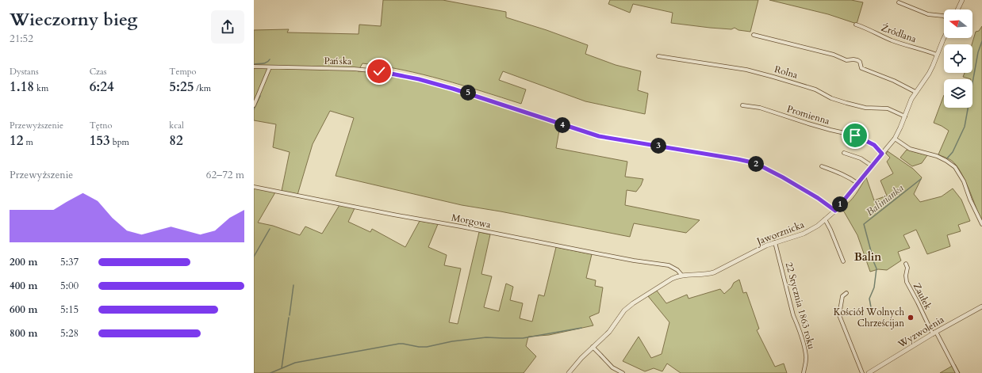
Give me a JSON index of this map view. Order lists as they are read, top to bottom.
{
  "streets": {
    "street": [
      "Źródlana",
      "Pańska",
      "Rolna",
      "Promienna",
      "Morgowa",
      "Jaworznicka",
      "Zaułek",
      "22 Stycznia 1863 roku",
      "Wyzwolenia"
    ]
  },
  "crossings": [
    ["Źródlana", "Jaworznicka"],
    ["Pańska", "Jaworznicka"],
    ["Rolna", "Jaworznicka"],
    ["Promienna", "Jaworznicka"],
    ["Morgowa", "Jaworznicka"],
    ["Jaworznicka", "22 Stycznia 1863 roku"],
    ["Zaułek", "Wyzwolenia"]
  ],
  "districts": ["Balin"],
  "water": ["Balinianka"],
  "places": ["Kościół Wolnych Chrześcijan"],
  "north": "left",
  "page": {
    "heading": ["Wieczorny bieg", "21:52"],
    "stats": [
      ["Dystans", "1.18 km"],
      ["Czas", "6:24"],
      ["Tempo", "5:25 /km"],
      ["Przewyższenie", "12 m"],
      ["Tętno", "153 bpm"],
      ["kcal", "82"]
    ],
    "pins": [
      "5",
      "4",
      "3",
      "2",
      "1"
    ],
    "chart": ["Przewyższenie", "62–72 m"],
    "list": [
      {
        "name": "200 m",
        "note": "5:37"
      },
      {
        "name": "400 m",
        "note": "5:00"
      },
      {
        "name": "600 m",
        "note": "5:15"
      },
      {
        "name": "800 m",
        "note": "5:28"
      }
    ]
  }
}
